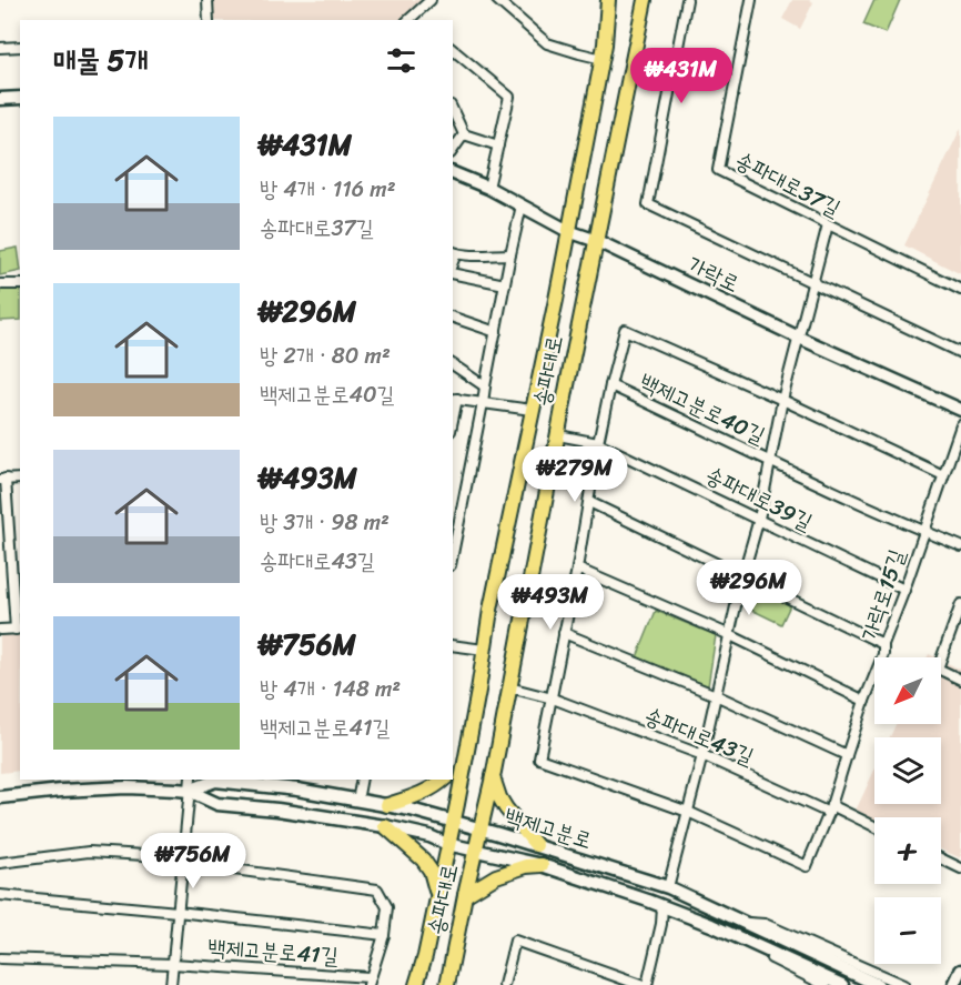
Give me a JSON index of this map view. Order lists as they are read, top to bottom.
{
  "streets": {
    "main road": ["가락로", "송파대로", "백제고분로"],
    "street": [
      "송파대로37길",
      "백제고분로40길",
      "송파대로39길",
      "가락로15길",
      "송파대로43길",
      "백제고분로41길"
    ]
  },
  "crossings": [
    ["송파대로37길", "백제고분로40길"],
    ["가락로", "송파대로"],
    ["가락로", "백제고분로40길"],
    ["송파대로", "송파대로39길"],
    ["송파대로", "송파대로43길"],
    ["송파대로", "백제고분로"],
    ["백제고분로40길", "송파대로39길"],
    ["백제고분로40길", "가락로15길"],
    ["백제고분로40길", "송파대로43길"],
    ["백제고분로40길", "백제고분로"],
    ["송파대로39길", "가락로15길"],
    ["가락로15길", "송파대로43길"]
  ],
  "north": "bottom left",
  "page": {
    "heading": "매물 5개",
    "price": [
      "₩431M",
      "₩279M",
      "₩296M",
      "₩493M",
      "₩756M"
    ],
    "list": [
      {
        "name": "₩431M",
        "note": "방 4개 · 116 m² · 송파대로37길"
      },
      {
        "name": "₩296M",
        "note": "방 2개 · 80 m² · 백제고분로40길"
      },
      {
        "name": "₩493M",
        "note": "방 3개 · 98 m² · 송파대로43길"
      },
      {
        "name": "₩756M",
        "note": "방 4개 · 148 m² · 백제고분로41길"
      }
    ],
    "map_buttons": ["+", "−"]
  }
}
